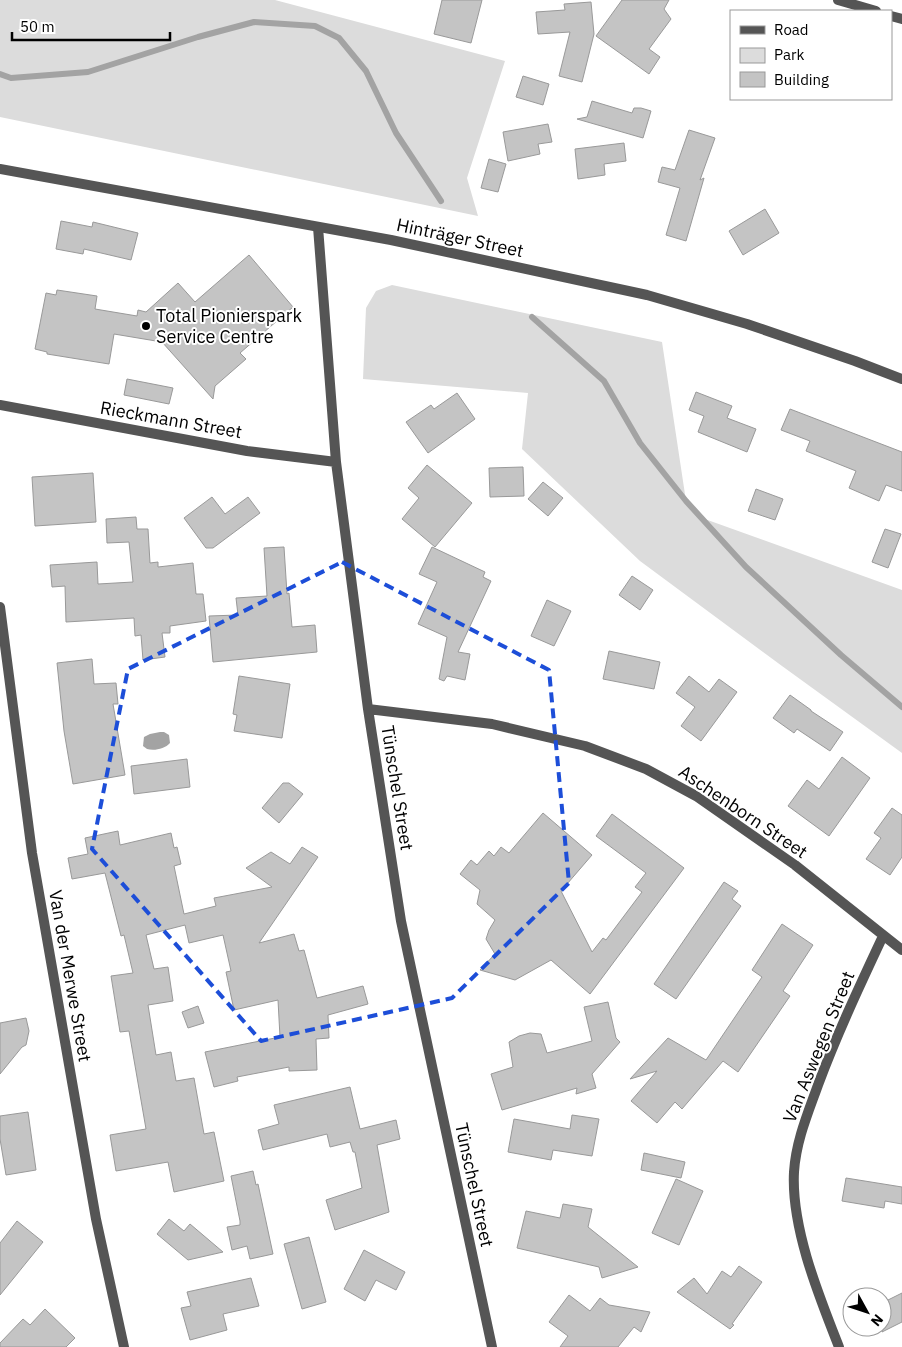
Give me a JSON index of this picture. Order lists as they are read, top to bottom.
{
  "streets": {
    "street": [
      "Hinträger Street",
      "Rieckmann Street",
      "Tünschel Street",
      "Aschenborn Street",
      "Van der Merwe Street",
      "Van Aswegen Street"
    ]
  },
  "crossings": [
    ["Hinträger Street", "Tünschel Street"],
    ["Rieckmann Street", "Tünschel Street"],
    ["Tünschel Street", "Aschenborn Street"],
    ["Aschenborn Street", "Van Aswegen Street"]
  ],
  "places": ["Total Pionierspark Service Centre"],
  "legend": ["Road", "Park", "Building"],
  "scale_bar": "50 m",
  "north": "bottom right"
}
